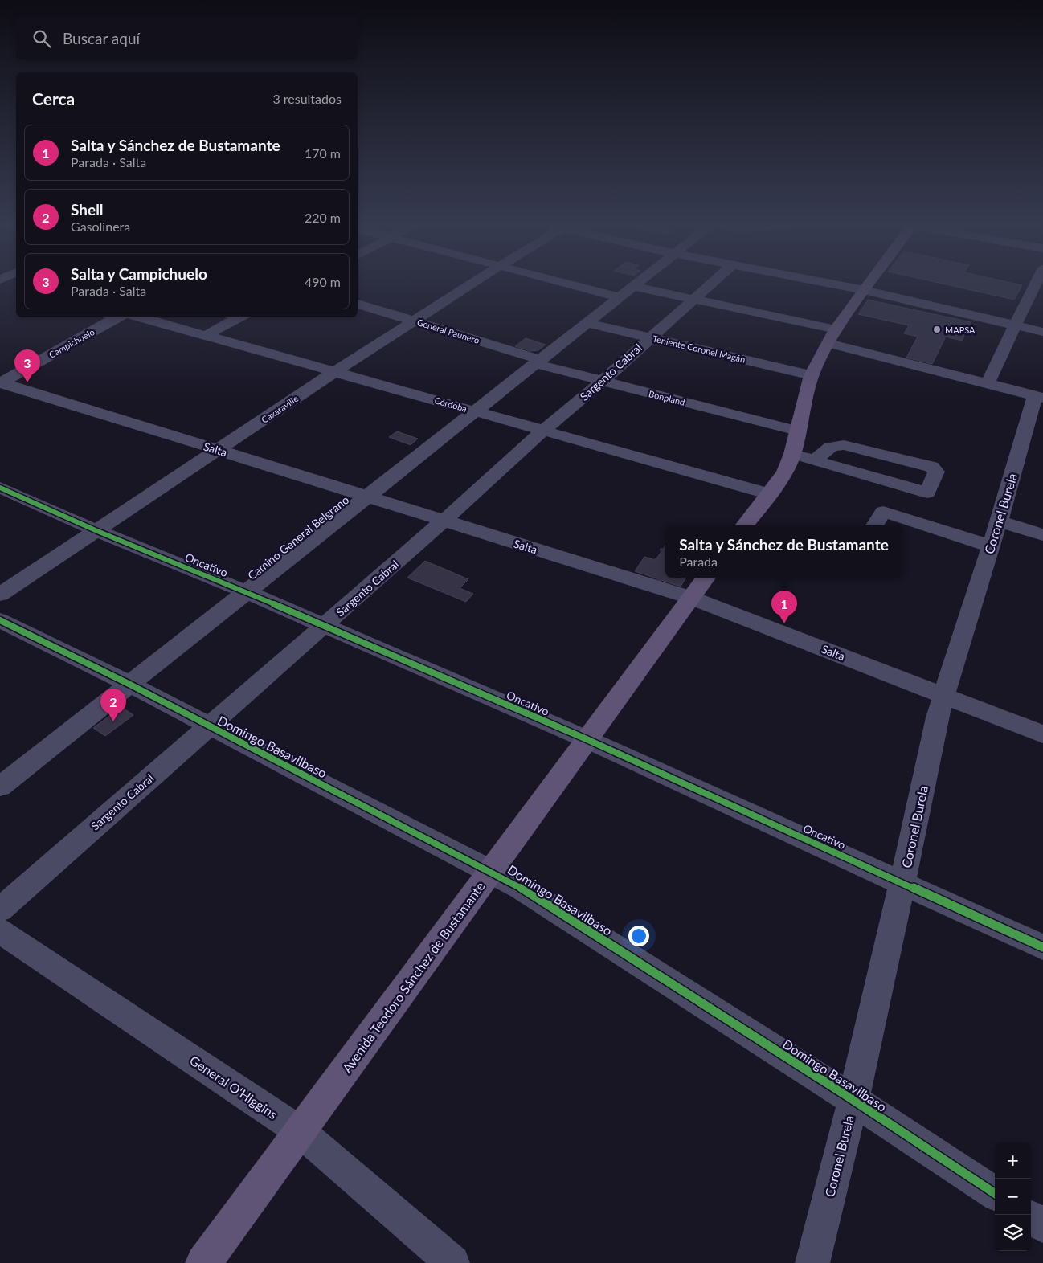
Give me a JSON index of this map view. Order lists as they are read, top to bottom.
{
  "streets": {
    "main road": ["Avenida Teodoro Sánchez de Bustamante"],
    "street": [
      "General Paunero",
      "Campichuelo",
      "Teniente Coronel Magán",
      "Sargento Cabral",
      "Bonpland",
      "Córdoba",
      "Caxaraville",
      "Salta",
      "Coronel Burela",
      "Camino General Belgrano",
      "Oncativo",
      "Domingo Basavilbaso",
      "General O'Higgins"
    ]
  },
  "crossings": [
    ["General Paunero", "Bonpland"],
    ["General Paunero", "Caxaraville"],
    ["General Paunero", "Camino General Belgrano"],
    ["Campichuelo", "Salta"],
    ["Teniente Coronel Magán", "Sargento Cabral"],
    ["Teniente Coronel Magán", "Camino General Belgrano"],
    ["Sargento Cabral", "Bonpland"],
    ["Sargento Cabral", "Córdoba"],
    ["Sargento Cabral", "Salta"],
    ["Sargento Cabral", "Oncativo"],
    ["Sargento Cabral", "Domingo Basavilbaso"],
    ["Bonpland", "Camino General Belgrano"],
    ["Córdoba", "Caxaraville"],
    ["Córdoba", "Camino General Belgrano"],
    ["Caxaraville", "Salta"],
    ["Caxaraville", "Oncativo"],
    ["Salta", "Coronel Burela"],
    ["Salta", "Camino General Belgrano"],
    ["Salta", "Avenida Teodoro Sánchez de Bustamante"],
    ["Coronel Burela", "Oncativo"],
    ["Coronel Burela", "Domingo Basavilbaso"],
    ["Camino General Belgrano", "Oncativo"],
    ["Camino General Belgrano", "Domingo Basavilbaso"],
    ["Oncativo", "Avenida Teodoro Sánchez de Bustamante"],
    ["Domingo Basavilbaso", "Avenida Teodoro Sánchez de Bustamante"],
    ["Avenida Teodoro Sánchez de Bustamante", "General O'Higgins"]
  ],
  "places": ["MAPSA"],
  "page": {
    "search": "Buscar aquí",
    "heading": ["Cerca", "3 resultados"],
    "list": [
      {
        "mark": "1",
        "name": "Salta y Sánchez de Bustamante",
        "note": "Parada · Salta",
        "value": "170 m"
      },
      {
        "mark": "2",
        "name": "Shell",
        "note": "Gasolinera",
        "value": "220 m"
      },
      {
        "mark": "3",
        "name": "Salta y Campichuelo",
        "note": "Parada · Salta",
        "value": "490 m"
      }
    ],
    "pins": ["3", "1", "2"],
    "popup": ["Salta y Sánchez de Bustamante", "Parada"],
    "map_buttons": ["+", "−"]
  }
}
